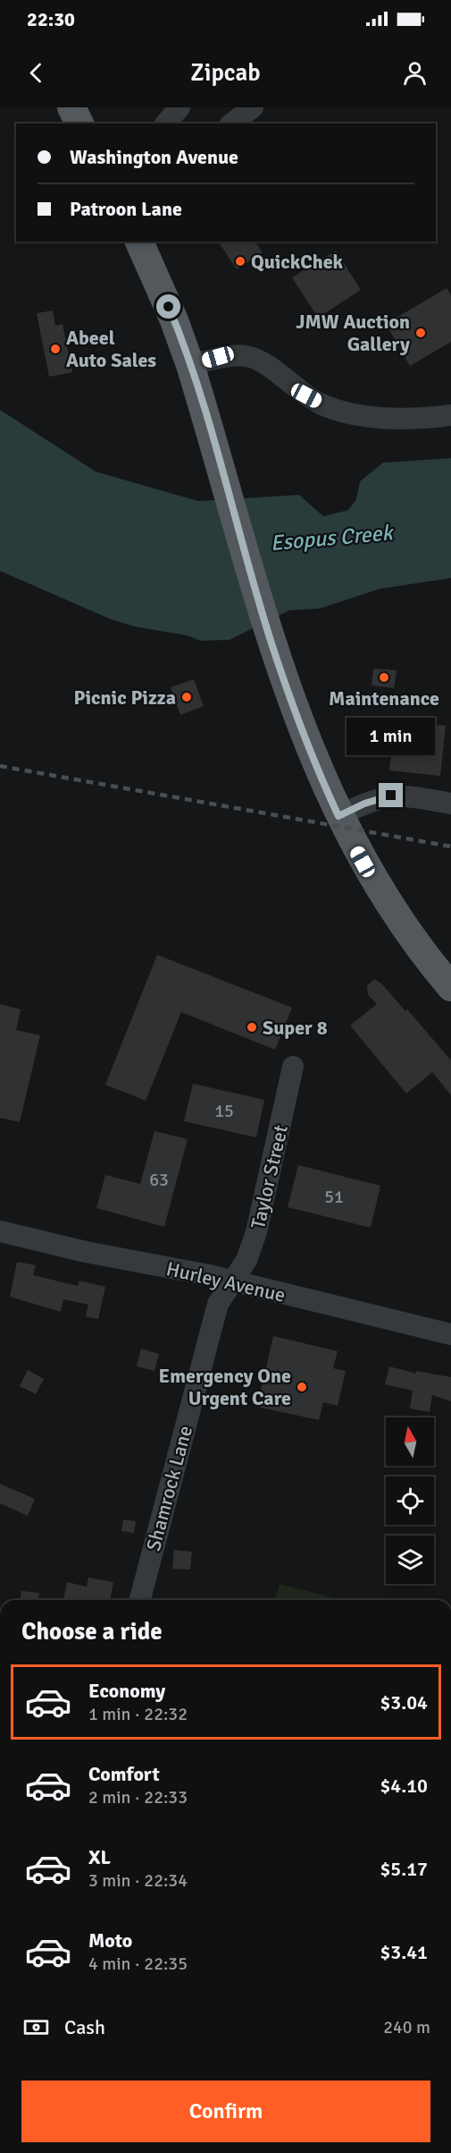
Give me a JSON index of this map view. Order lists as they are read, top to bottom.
{
  "streets": {
    "street": ["Taylor Street", "Hurley Avenue", "Shamrock Lane"]
  },
  "crossings": [
    ["Taylor Street", "Hurley Avenue"],
    ["Taylor Street", "Shamrock Lane"],
    ["Hurley Avenue", "Shamrock Lane"]
  ],
  "water": ["Esopus Creek"],
  "places": [
    "QuickChek",
    "JMW Auction Gallery",
    "Abeel Auto Sales",
    "Maintenance",
    "Picnic Pizza",
    "Super 8",
    "Emergency One Urgent Care"
  ],
  "house_numbers": ["15", "63", "51"],
  "north": "top",
  "page": {
    "status": "22:30",
    "header": "Zipcab",
    "banner": ["Washington Avenue", "Patroon Lane"],
    "bubble": "1 min",
    "heading": "Choose a ride",
    "list": [
      {
        "name": "Economy",
        "note": "1 min · 22:32",
        "value": "$3.04"
      },
      {
        "name": "Comfort",
        "note": "2 min · 22:33",
        "value": "$4.10"
      },
      {
        "name": "XL",
        "note": "3 min · 22:34",
        "value": "$5.17"
      },
      {
        "name": "Moto",
        "note": "4 min · 22:35",
        "value": "$3.41"
      }
    ],
    "pay": ["Cash", "240 m"],
    "buttons": "Confirm"
  }
}
